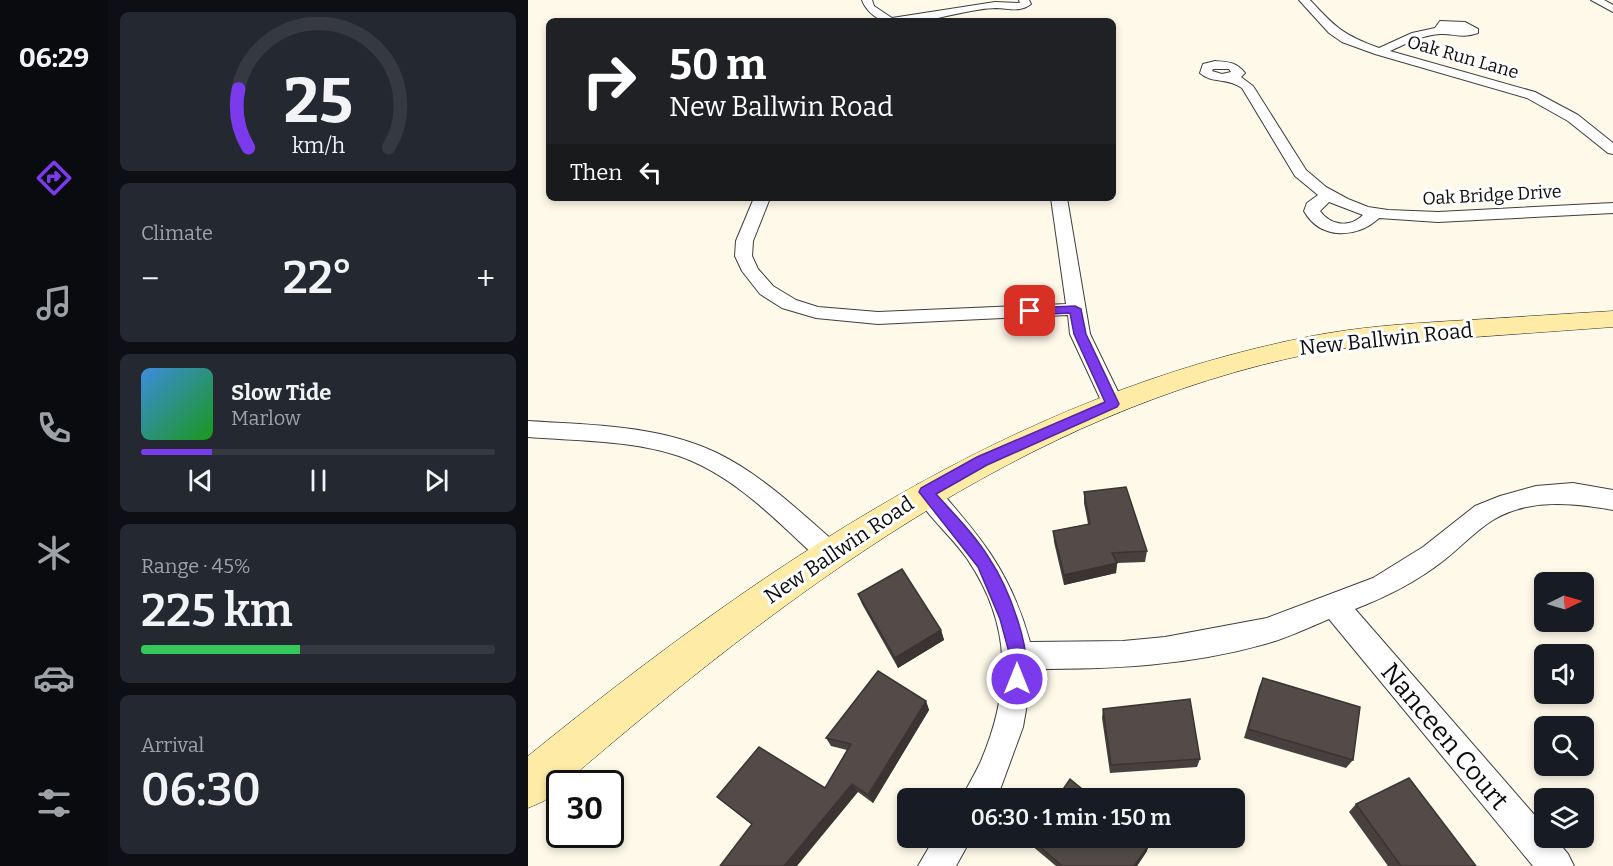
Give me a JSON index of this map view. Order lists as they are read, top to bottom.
{
  "streets": {
    "main road": ["New Ballwin Road"],
    "street": ["Oak Run Lane", "Oak Bridge Drive", "Nanceen Court"]
  },
  "north": "right",
  "page": {
    "tabs": "06:29",
    "turn": ["50 m", "New Ballwin Road"],
    "then": "Then",
    "tile": [
      "Climate",
      ["Range · 45%", "225 km"],
      ["Arrival", "06:30"]
    ],
    "heat": ["−", "22°", "+"],
    "song": ["Slow Tide", "Marlow"],
    "limit": "30",
    "trip": "06:30 · 1 min · 150 m",
    "gauge": ["25", "km/h"]
  }
}
